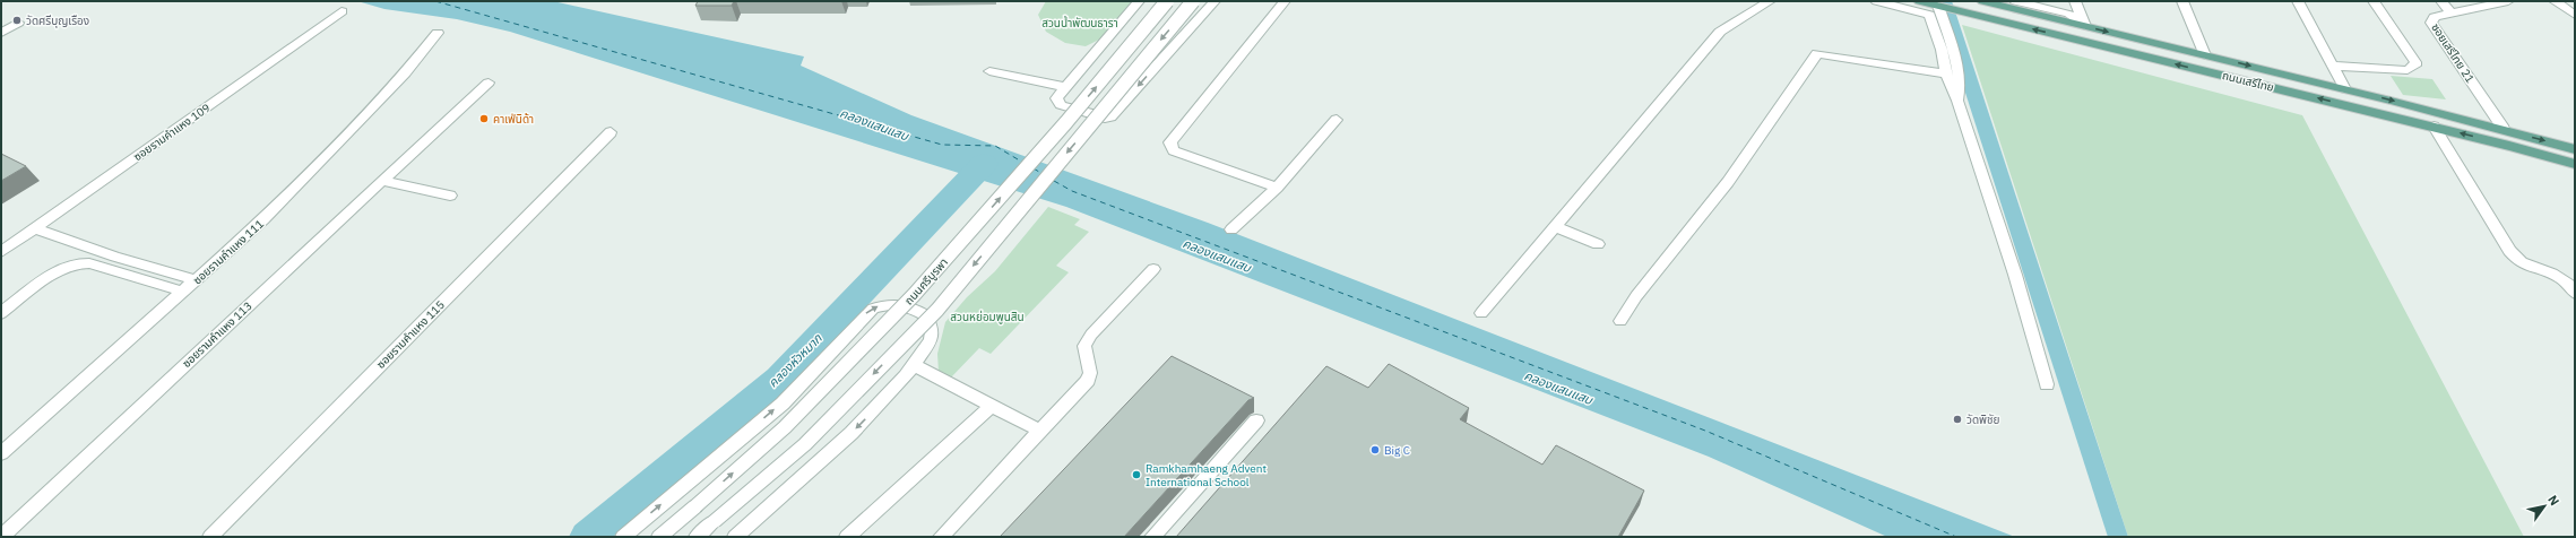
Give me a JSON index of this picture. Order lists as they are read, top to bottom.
{
  "streets": {
    "main road": ["ถนนเสรีไทย"],
    "street": [
      "ซอยเสรีไทย 21",
      "ซอยรามคำแหง 109",
      "ซอยรามคำแหง 111",
      "ถนนศรีบูรพา",
      "ซอยรามคำแหง 113",
      "ซอยรามคำแหง 115"
    ]
  },
  "crossings": [
    ["ซอยเสรีไทย 21", "ถนนเสรีไทย"]
  ],
  "water": ["คลองแสนแสบ", "คลองหัวหมาก"],
  "parks": ["สวนน้ำพัฒนธารา", "สวนหย่อมพูนสิน"],
  "places": [
    "วัดศรีบุญเรือง",
    "คาเฟ่นิด้า",
    "วัดพิชัย",
    "Big C",
    "Ramkhamhaeng Advent International School"
  ],
  "north": "top right"
}
